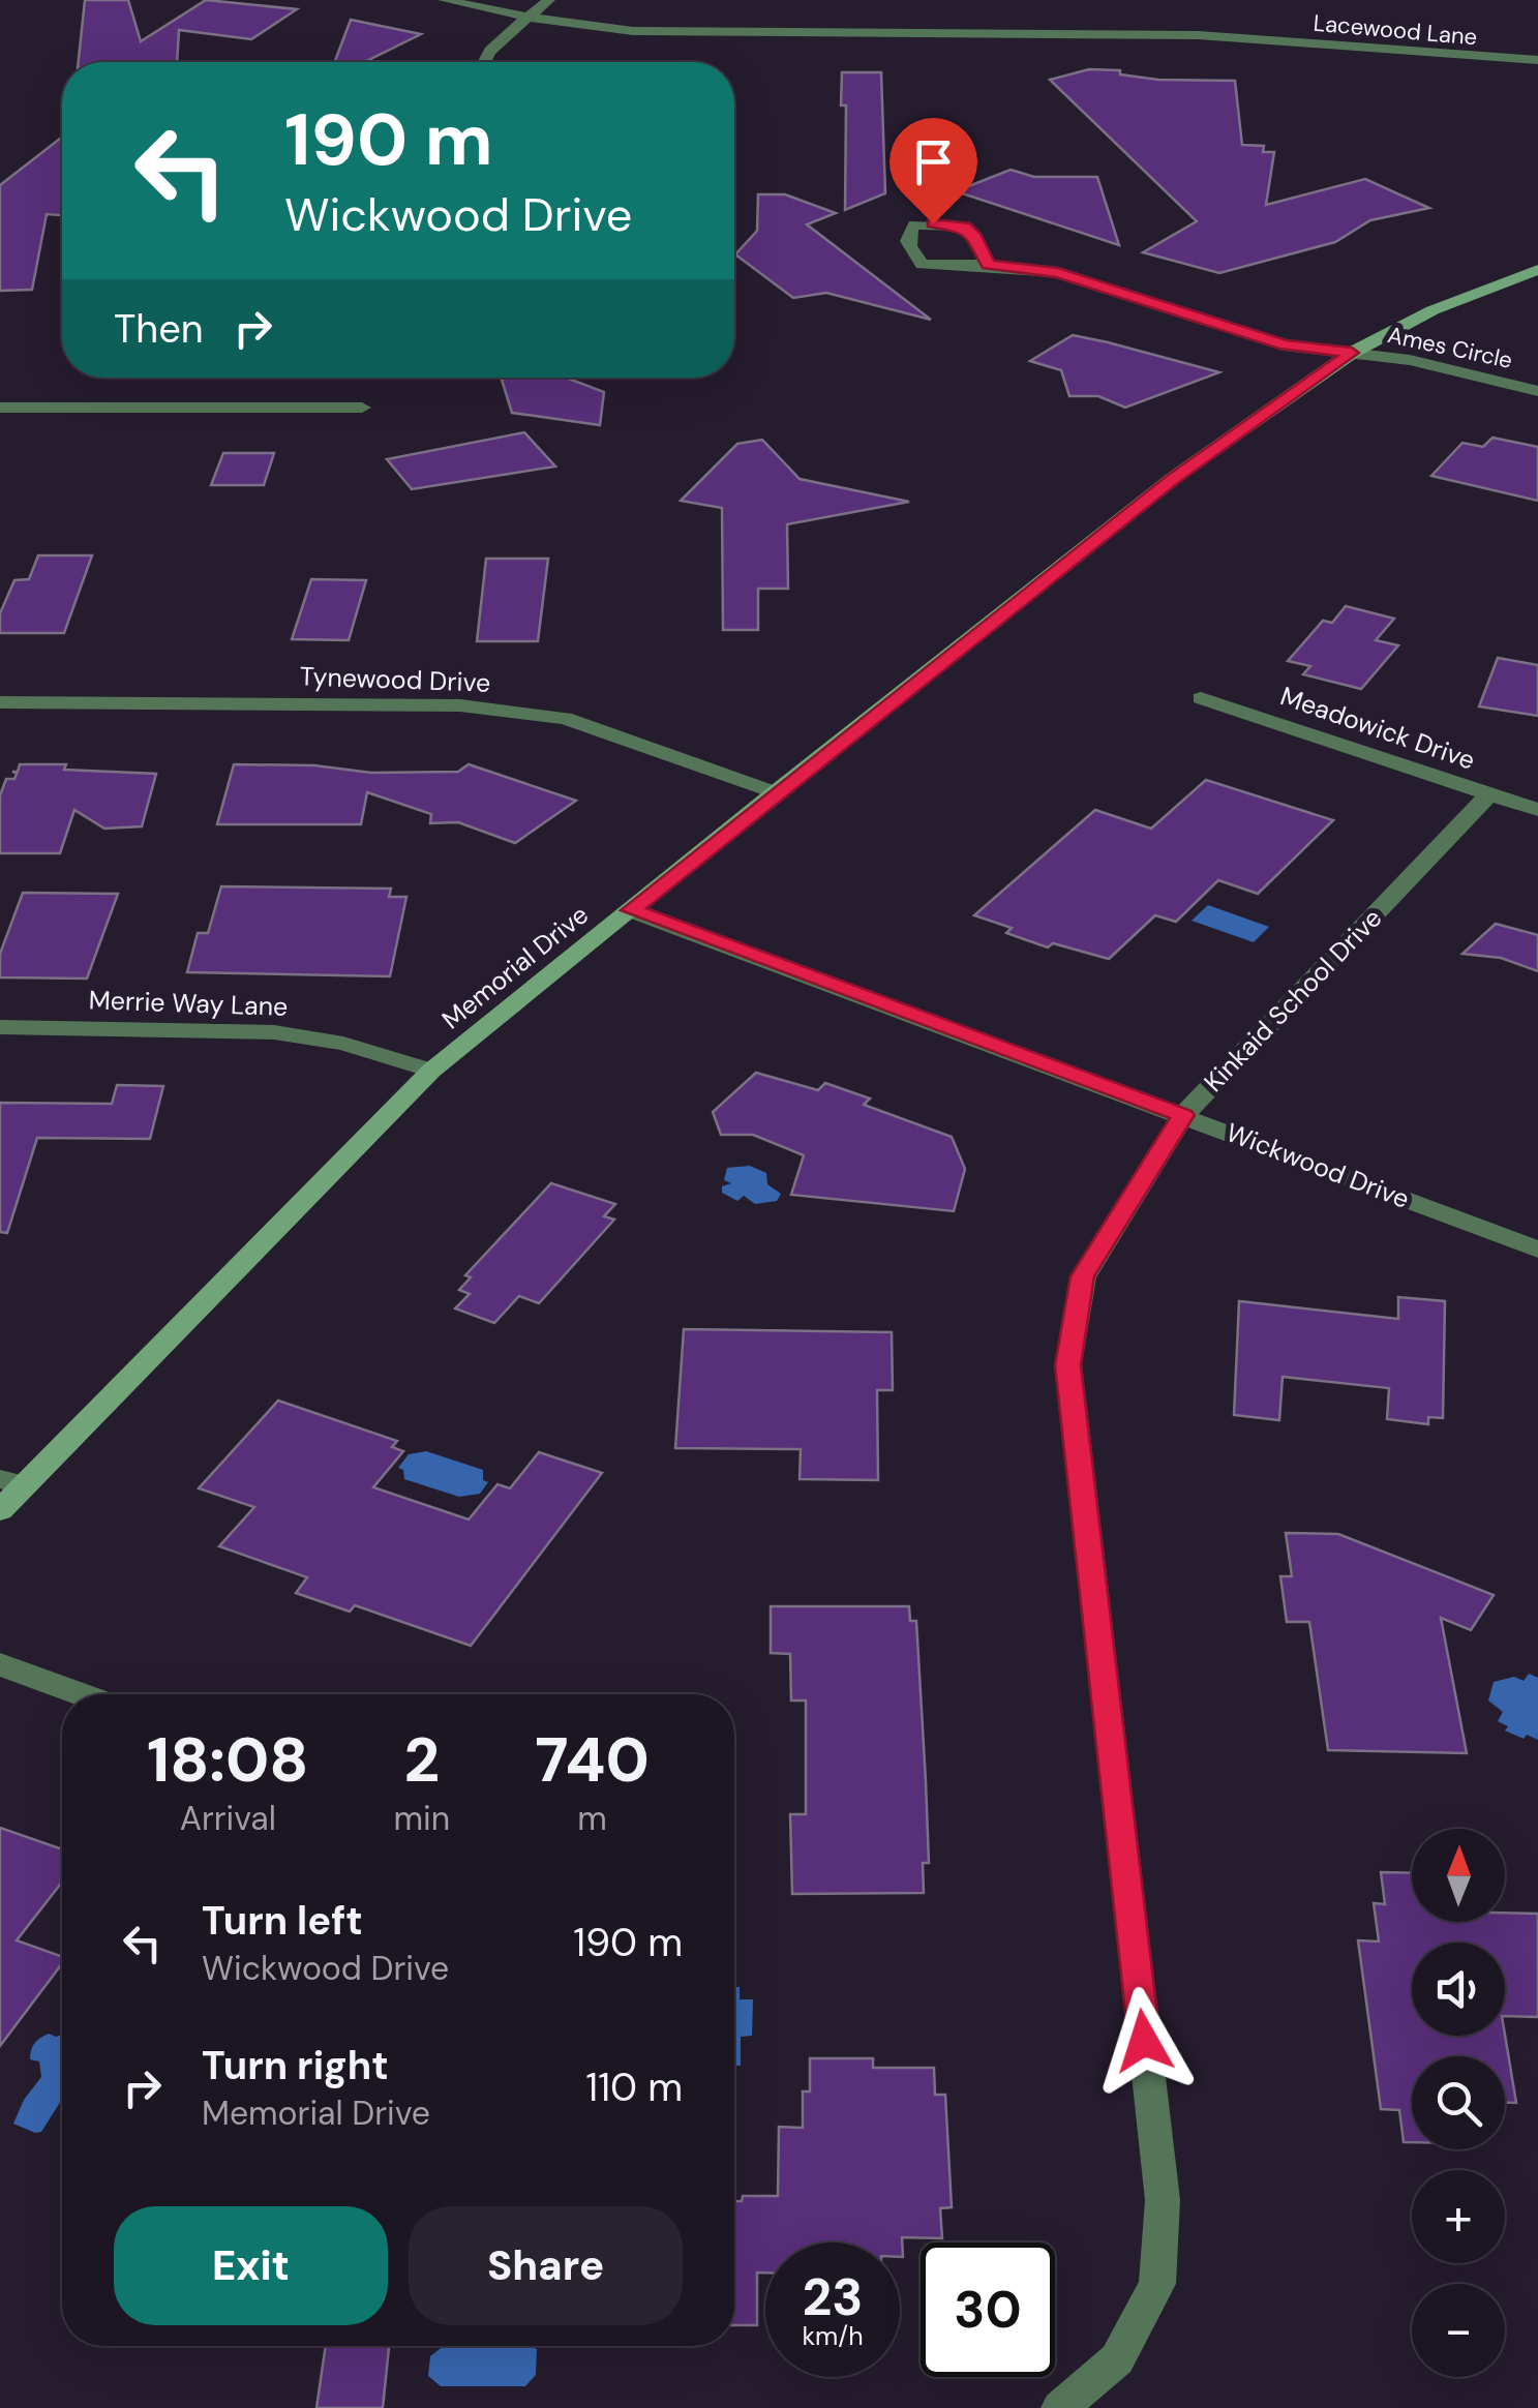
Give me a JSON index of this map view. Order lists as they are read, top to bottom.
{
  "streets": {
    "street": [
      "Lacewood Lane",
      "Ames Circle",
      "Tynewood Drive",
      "Meadowick Drive",
      "Memorial Drive",
      "Kinkaid School Drive",
      "Merrie Way Lane",
      "Wickwood Drive"
    ]
  },
  "crossings": [
    ["Ames Circle", "Memorial Drive"],
    ["Tynewood Drive", "Memorial Drive"],
    ["Meadowick Drive", "Kinkaid School Drive"],
    ["Memorial Drive", "Merrie Way Lane"],
    ["Memorial Drive", "Wickwood Drive"],
    ["Kinkaid School Drive", "Wickwood Drive"]
  ],
  "north": "top",
  "page": {
    "turn": ["190 m", "Wickwood Drive"],
    "then": "Then",
    "eta": [
      "18:08",
      "Arrival",
      "2",
      "min",
      "740",
      "m"
    ],
    "map_buttons": ["+", "−"],
    "list": [
      {
        "name": "Turn left",
        "note": "Wickwood Drive",
        "value": "190 m"
      },
      {
        "name": "Turn right",
        "note": "Memorial Drive",
        "value": "110 m"
      }
    ],
    "buttons": ["Exit", "Share"],
    "speed": "23 km/h",
    "limit": "30"
  }
}
